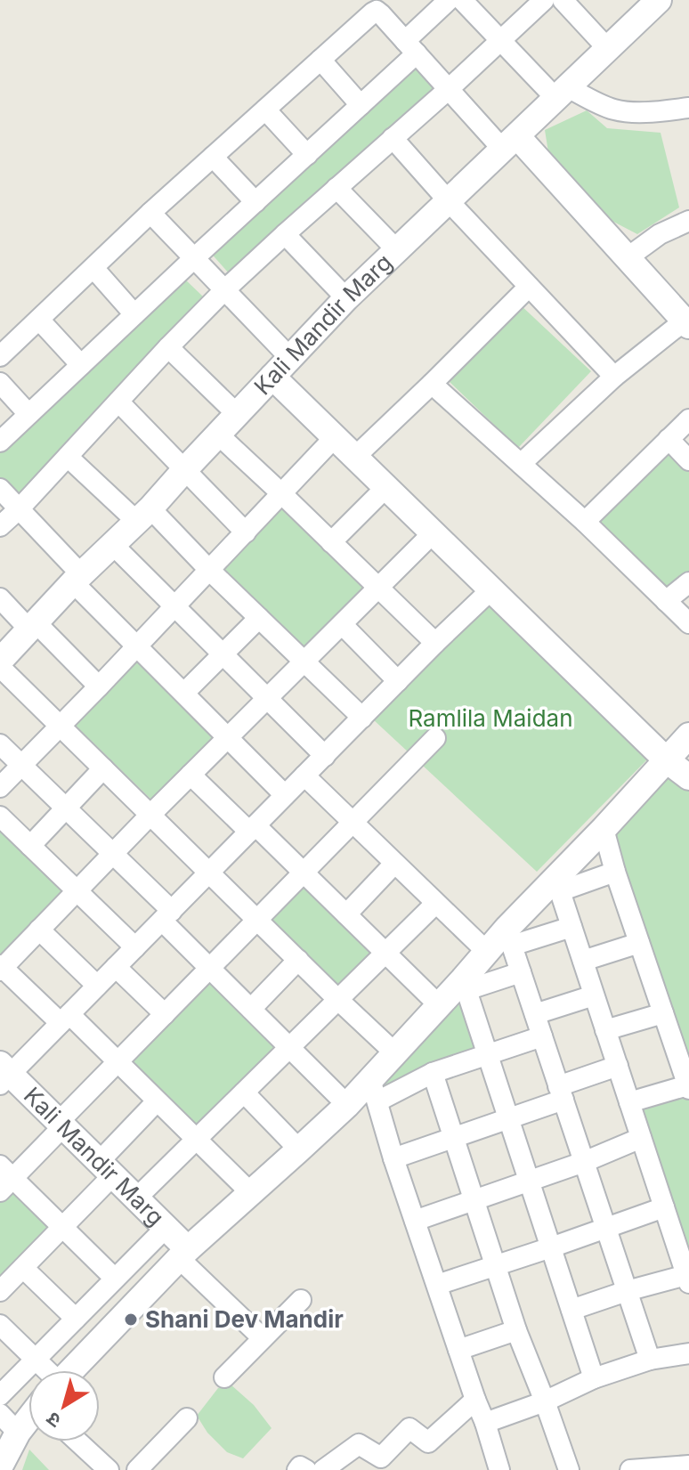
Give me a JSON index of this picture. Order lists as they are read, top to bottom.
{
  "streets": {
    "street": ["Kali Mandir Marg"]
  },
  "parks": ["Ramlila Maidan"],
  "places": ["Shani Dev Mandir"],
  "north": "bottom left"
}
